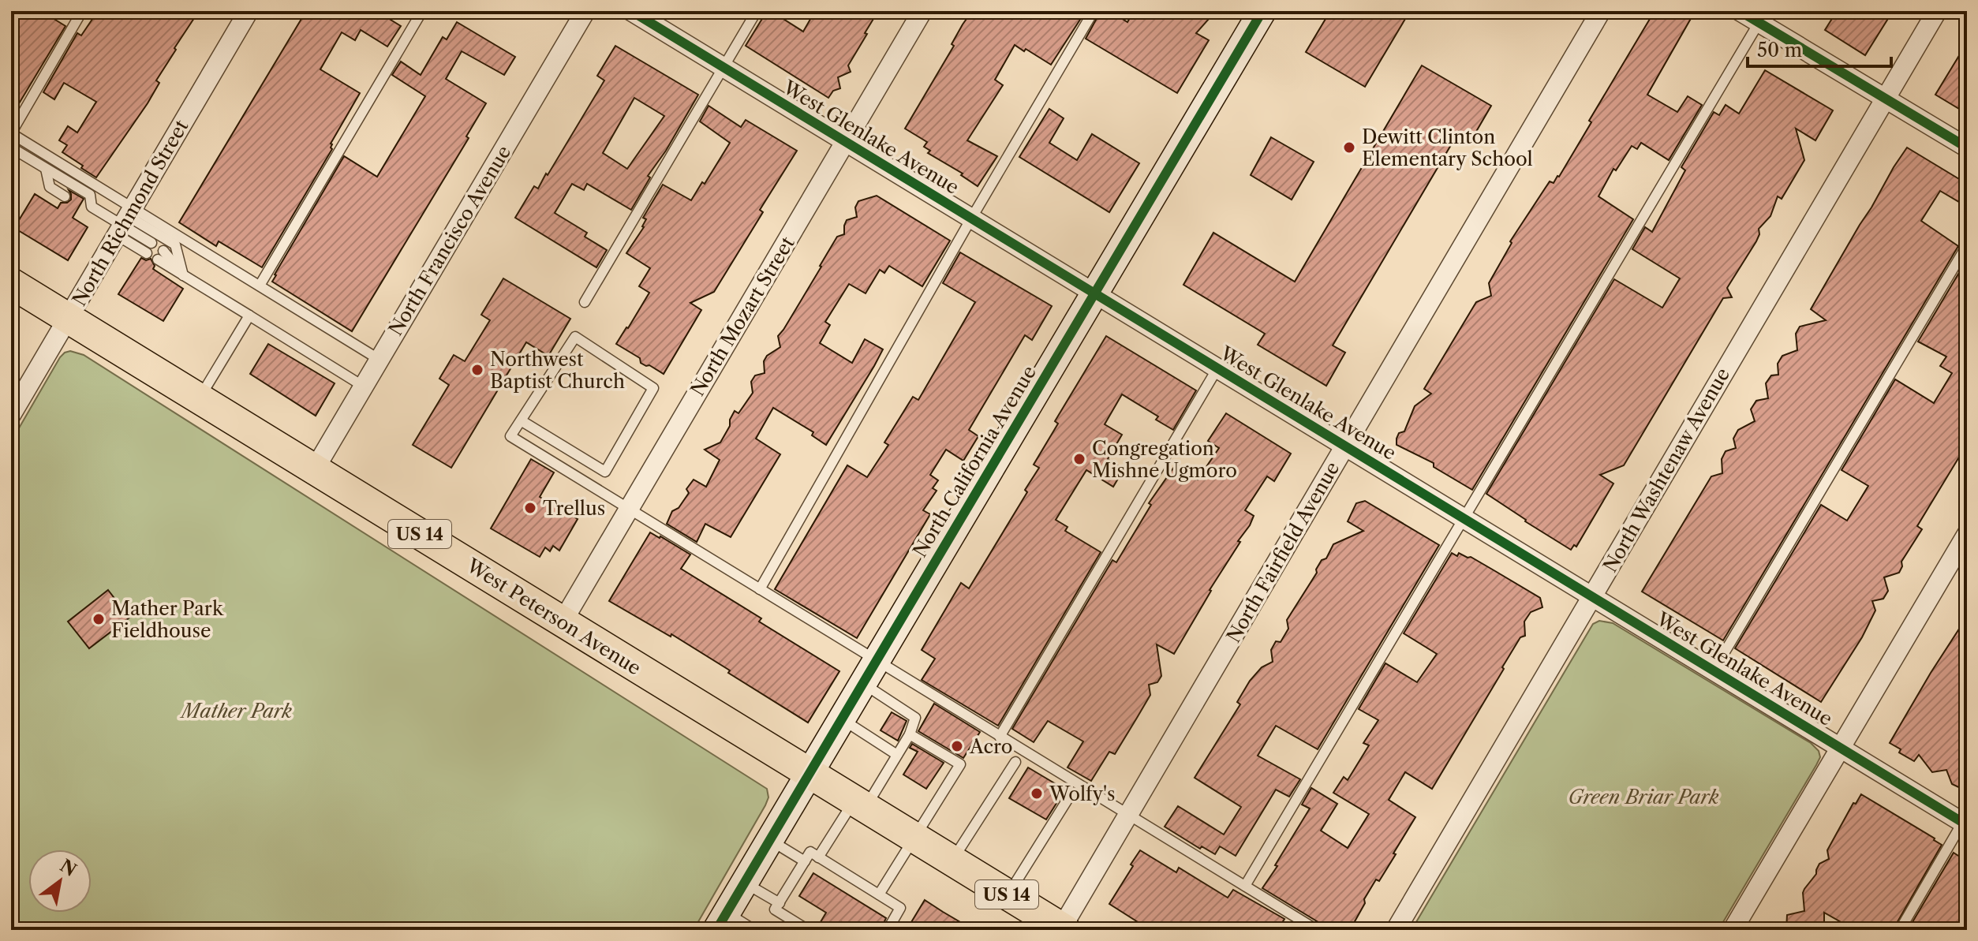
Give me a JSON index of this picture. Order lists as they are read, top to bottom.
{
  "streets": {
    "main road": ["North California Avenue", "US 14", "West Peterson Avenue"],
    "street": [
      "West Glenlake Avenue",
      "North Richmond Street",
      "North Francisco Avenue",
      "North Mozart Street",
      "North Washtenaw Avenue",
      "North Fairfield Avenue"
    ]
  },
  "crossings": [
    ["West Glenlake Avenue", "North Mozart Street"],
    ["West Glenlake Avenue", "North California Avenue"],
    ["West Glenlake Avenue", "North Washtenaw Avenue"],
    ["West Glenlake Avenue", "North Fairfield Avenue"],
    ["North Richmond Street", "West Peterson Avenue"],
    ["North Francisco Avenue", "West Peterson Avenue"],
    ["North Mozart Street", "West Peterson Avenue"],
    ["North California Avenue", "West Peterson Avenue"],
    ["North Fairfield Avenue", "West Peterson Avenue"]
  ],
  "parks": ["Mather Park", "Green Briar Park"],
  "places": [
    "Dewitt Clinton Elementary School",
    "Northwest Baptist Church",
    "Congregation Mishne Ugmoro",
    "Trellus",
    "Mather Park Fieldhouse",
    "Acro",
    "Wolfy's"
  ],
  "scale_bar": "50 m",
  "north": "top right"
}
